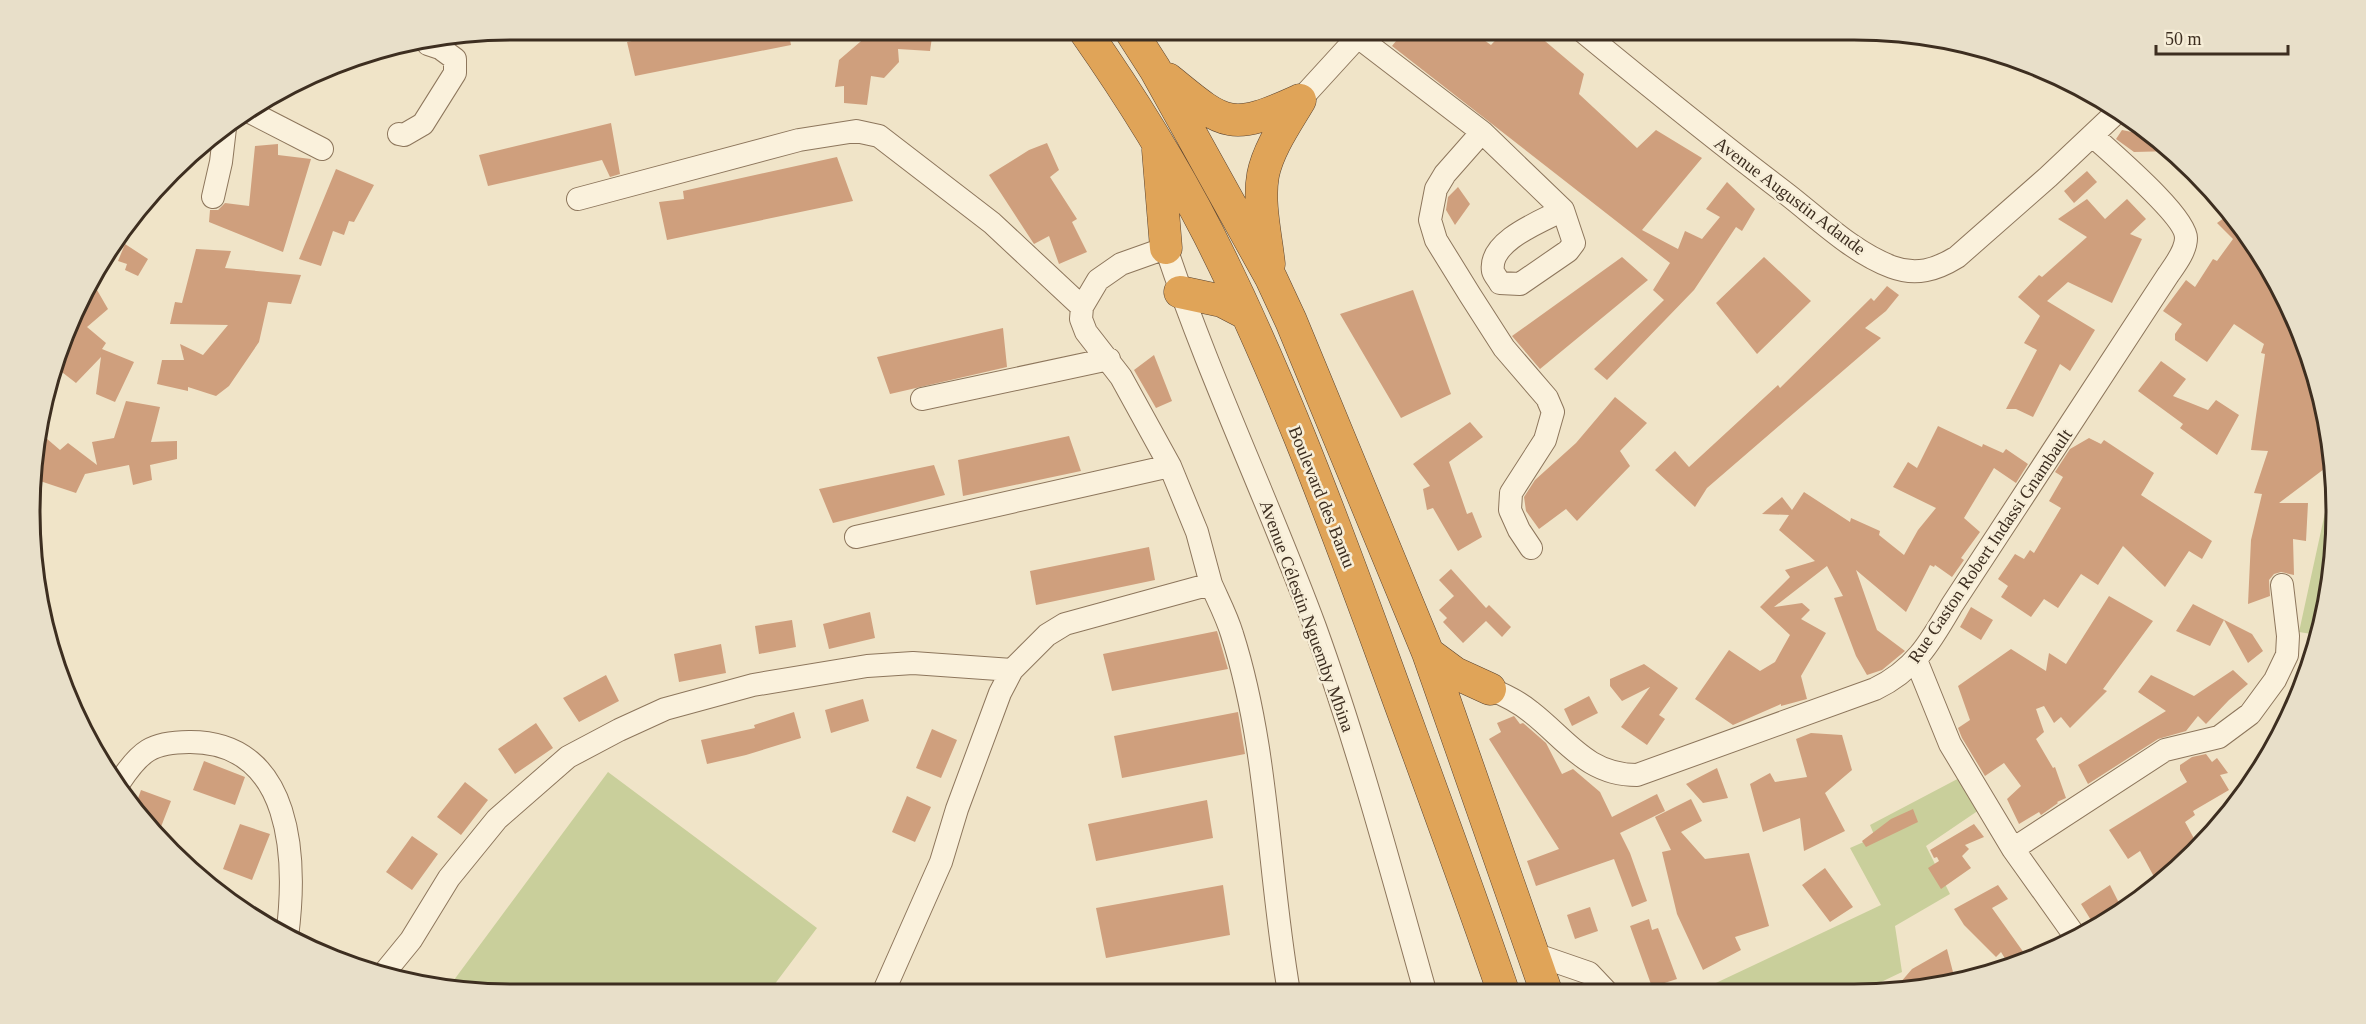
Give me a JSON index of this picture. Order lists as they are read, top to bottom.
{
  "streets": {
    "highway": ["Boulevard des Bantu"],
    "street": ["Avenue Augustin Adande", "Rue Gaston Robert Indassi Gnambault", "Avenue Célestin Nguemby Mbina"]
  },
  "crossings": [
    ["Avenue Augustin Adande", "Rue Gaston Robert Indassi Gnambault"]
  ],
  "scale_bar": "50 m"
}
